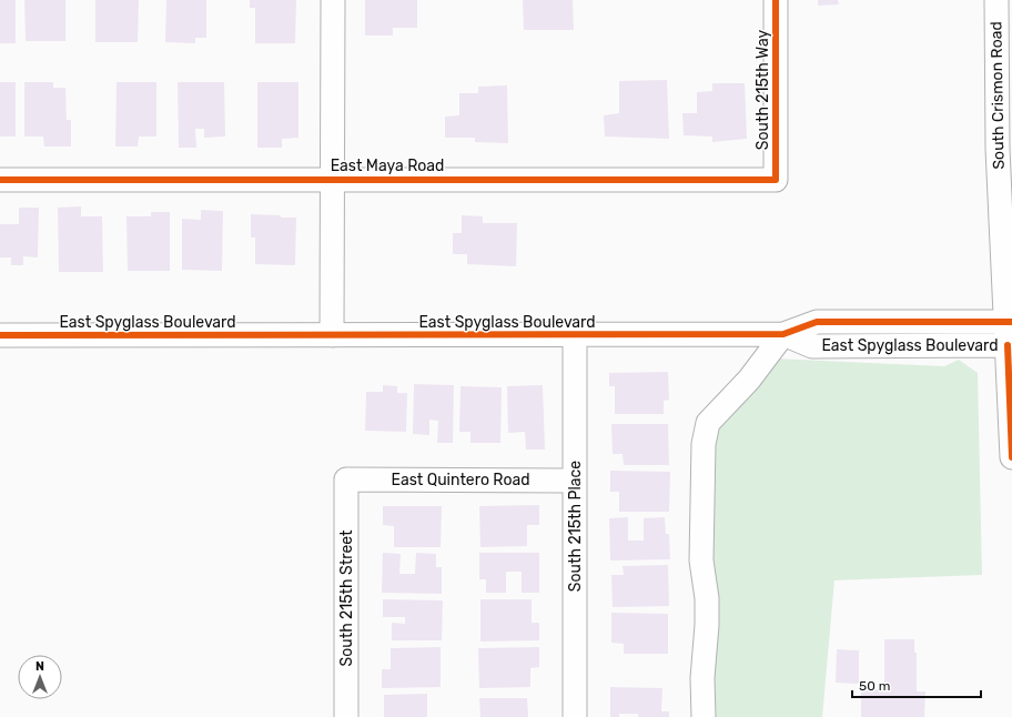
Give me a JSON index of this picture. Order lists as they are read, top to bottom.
{
  "streets": {
    "street": [
      "South 215th Way",
      "South Crismon Road",
      "East Maya Road",
      "East Spyglass Boulevard",
      "East Quintero Road",
      "South 215th Place",
      "South 215th Street"
    ]
  },
  "crossings": [
    ["South 215th Way", "East Maya Road"],
    ["South Crismon Road", "East Spyglass Boulevard"],
    ["East Spyglass Boulevard", "South 215th Place"],
    ["East Quintero Road", "South 215th Place"],
    ["East Quintero Road", "South 215th Street"]
  ],
  "scale_bar": "50 m",
  "north": "top"
}
